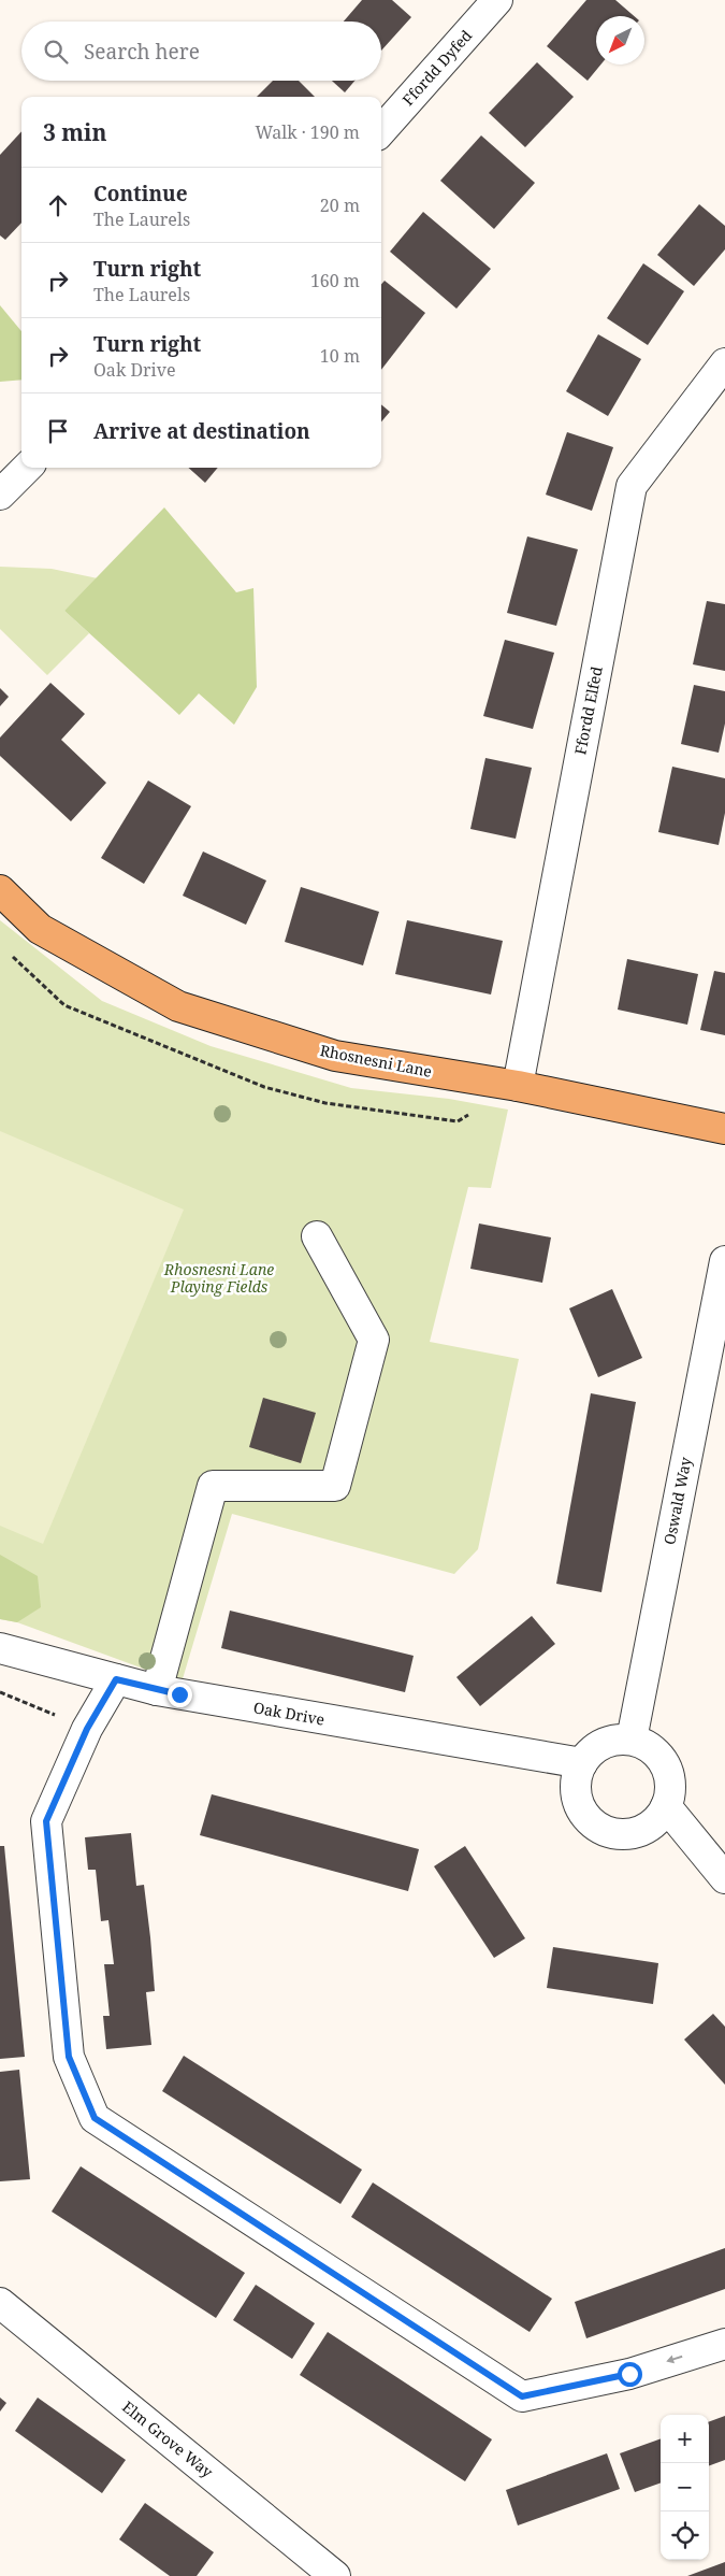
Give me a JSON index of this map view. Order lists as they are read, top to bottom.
{
  "streets": {
    "main road": ["Rhosnesni Lane"],
    "street": [
      "Ffordd Dyfed",
      "Ffordd Elfed",
      "Oswald Way",
      "Oak Drive",
      "Elm Grove Way"
    ]
  },
  "crossings": [
    ["Ffordd Elfed", "Rhosnesni Lane"],
    ["Oswald Way", "Oak Drive"]
  ],
  "parks": ["Rhosnesni Lane Playing Fields"],
  "north": "bottom left",
  "page": {
    "search": "Search here",
    "heading": ["3 min", "Walk · 190 m"],
    "list": [
      ["Continue", "The Laurels", "20 m"],
      ["Turn right", "The Laurels", "160 m"],
      ["Turn right", "Oak Drive", "10 m"],
      "Arrive at destination"
    ],
    "map_buttons": ["+", "−"]
  }
}
